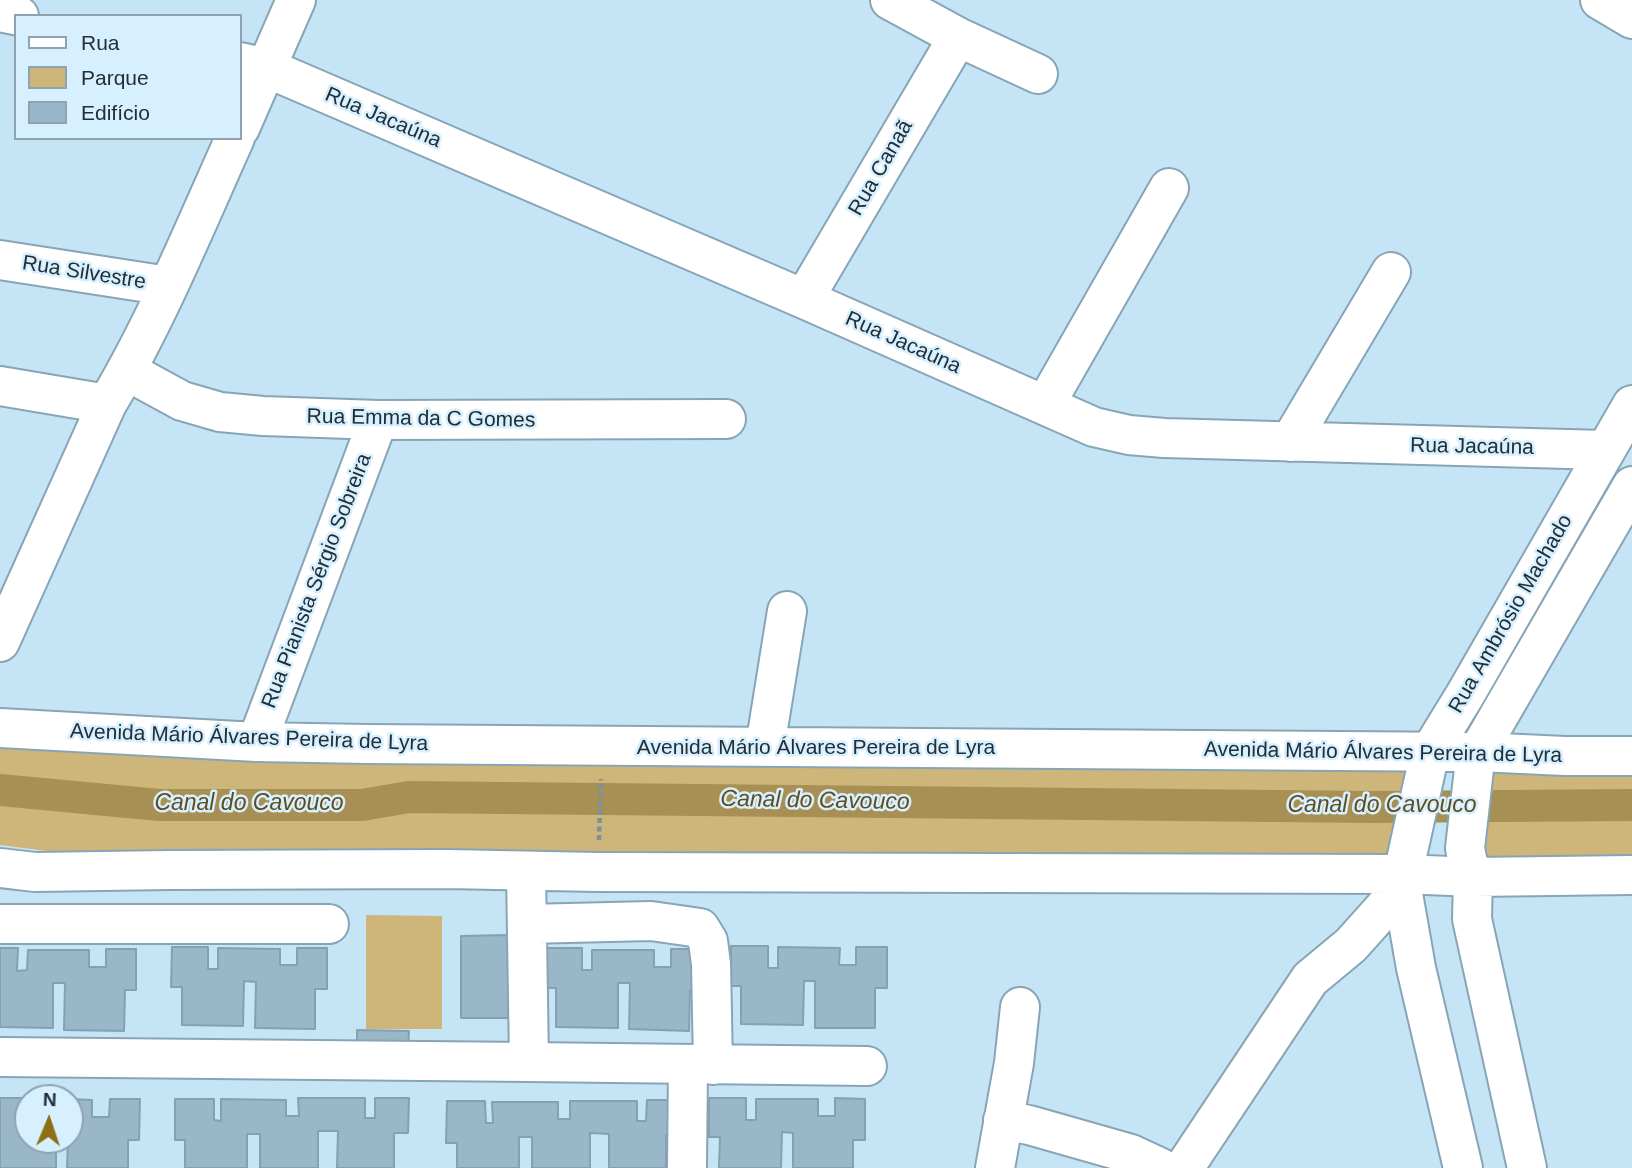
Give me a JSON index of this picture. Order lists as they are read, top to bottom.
{
  "streets": {
    "street": [
      "Rua Jacaúna",
      "Rua Canaã",
      "Rua Silvestre",
      "Rua Emma da C Gomes",
      "Rua Pianista Sérgio Sobreira",
      "Rua Ambrósio Machado",
      "Avenida Mário Álvares Pereira de Lyra"
    ]
  },
  "crossings": [
    ["Rua Jacaúna", "Rua Canaã"],
    ["Rua Jacaúna", "Rua Ambrósio Machado"],
    ["Rua Emma da C Gomes", "Rua Pianista Sérgio Sobreira"],
    ["Rua Pianista Sérgio Sobreira", "Avenida Mário Álvares Pereira de Lyra"],
    ["Rua Ambrósio Machado", "Avenida Mário Álvares Pereira de Lyra"]
  ],
  "water": ["Canal do Cavouco"],
  "legend": ["Rua", "Parque", "Edifício"],
  "north": "top"
}
